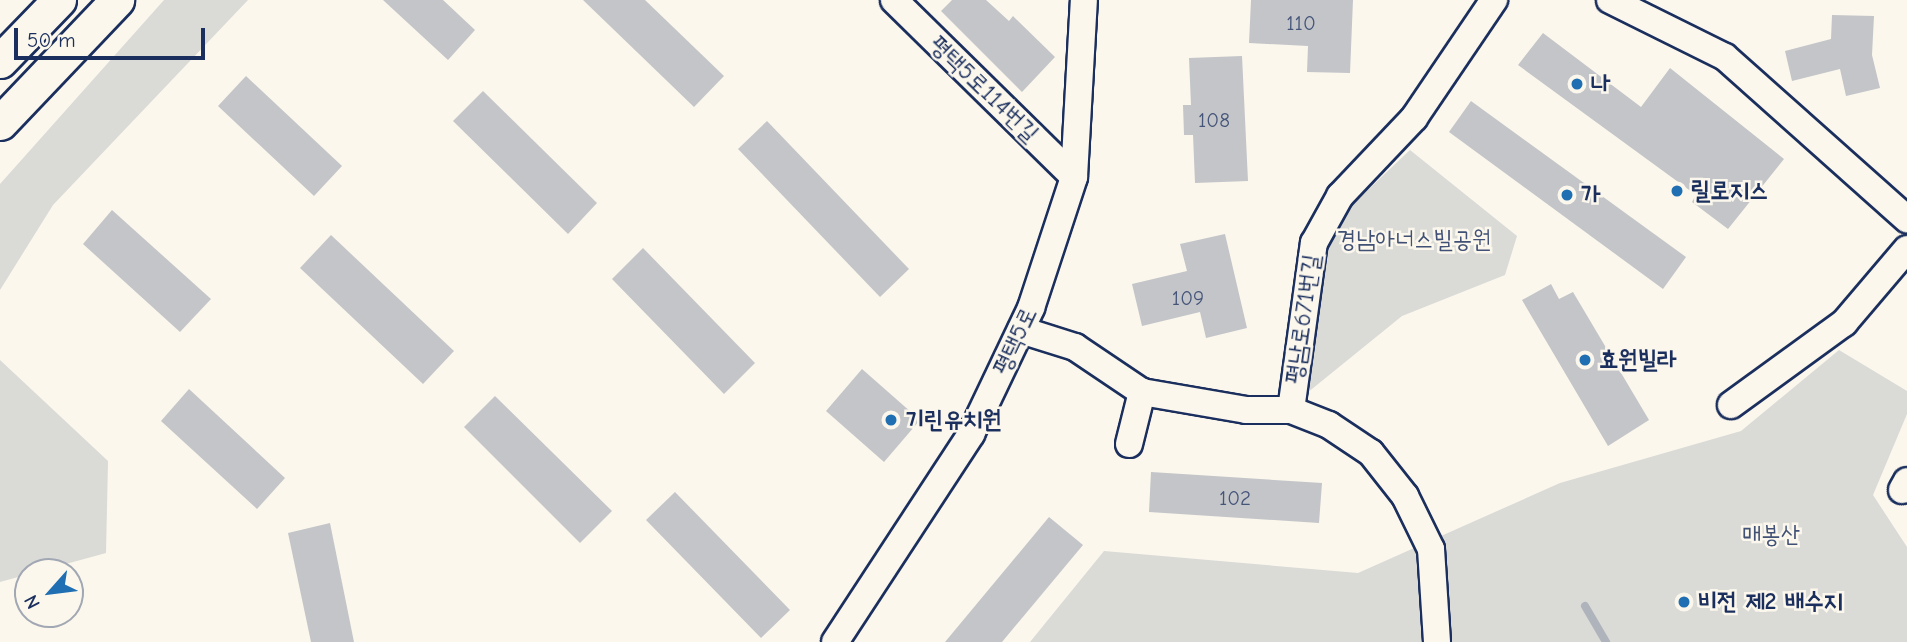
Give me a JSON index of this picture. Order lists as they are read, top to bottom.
{
  "streets": {
    "street": ["평택5로114번길", "평남로671번길", "평택5로"]
  },
  "crossings": [
    ["평택5로114번길", "평택5로"],
    ["평남로671번길", "평택5로"]
  ],
  "parks": ["경남아너스빌공원", "매봉산"],
  "places": [
    "나",
    "릴로지스",
    "가",
    "효원빌라",
    "기린유치원",
    "비전 제2 배수지"
  ],
  "house_numbers": [
    "110",
    "108",
    "109",
    "102"
  ],
  "scale_bar": "50 m",
  "north": "bottom left"
}
